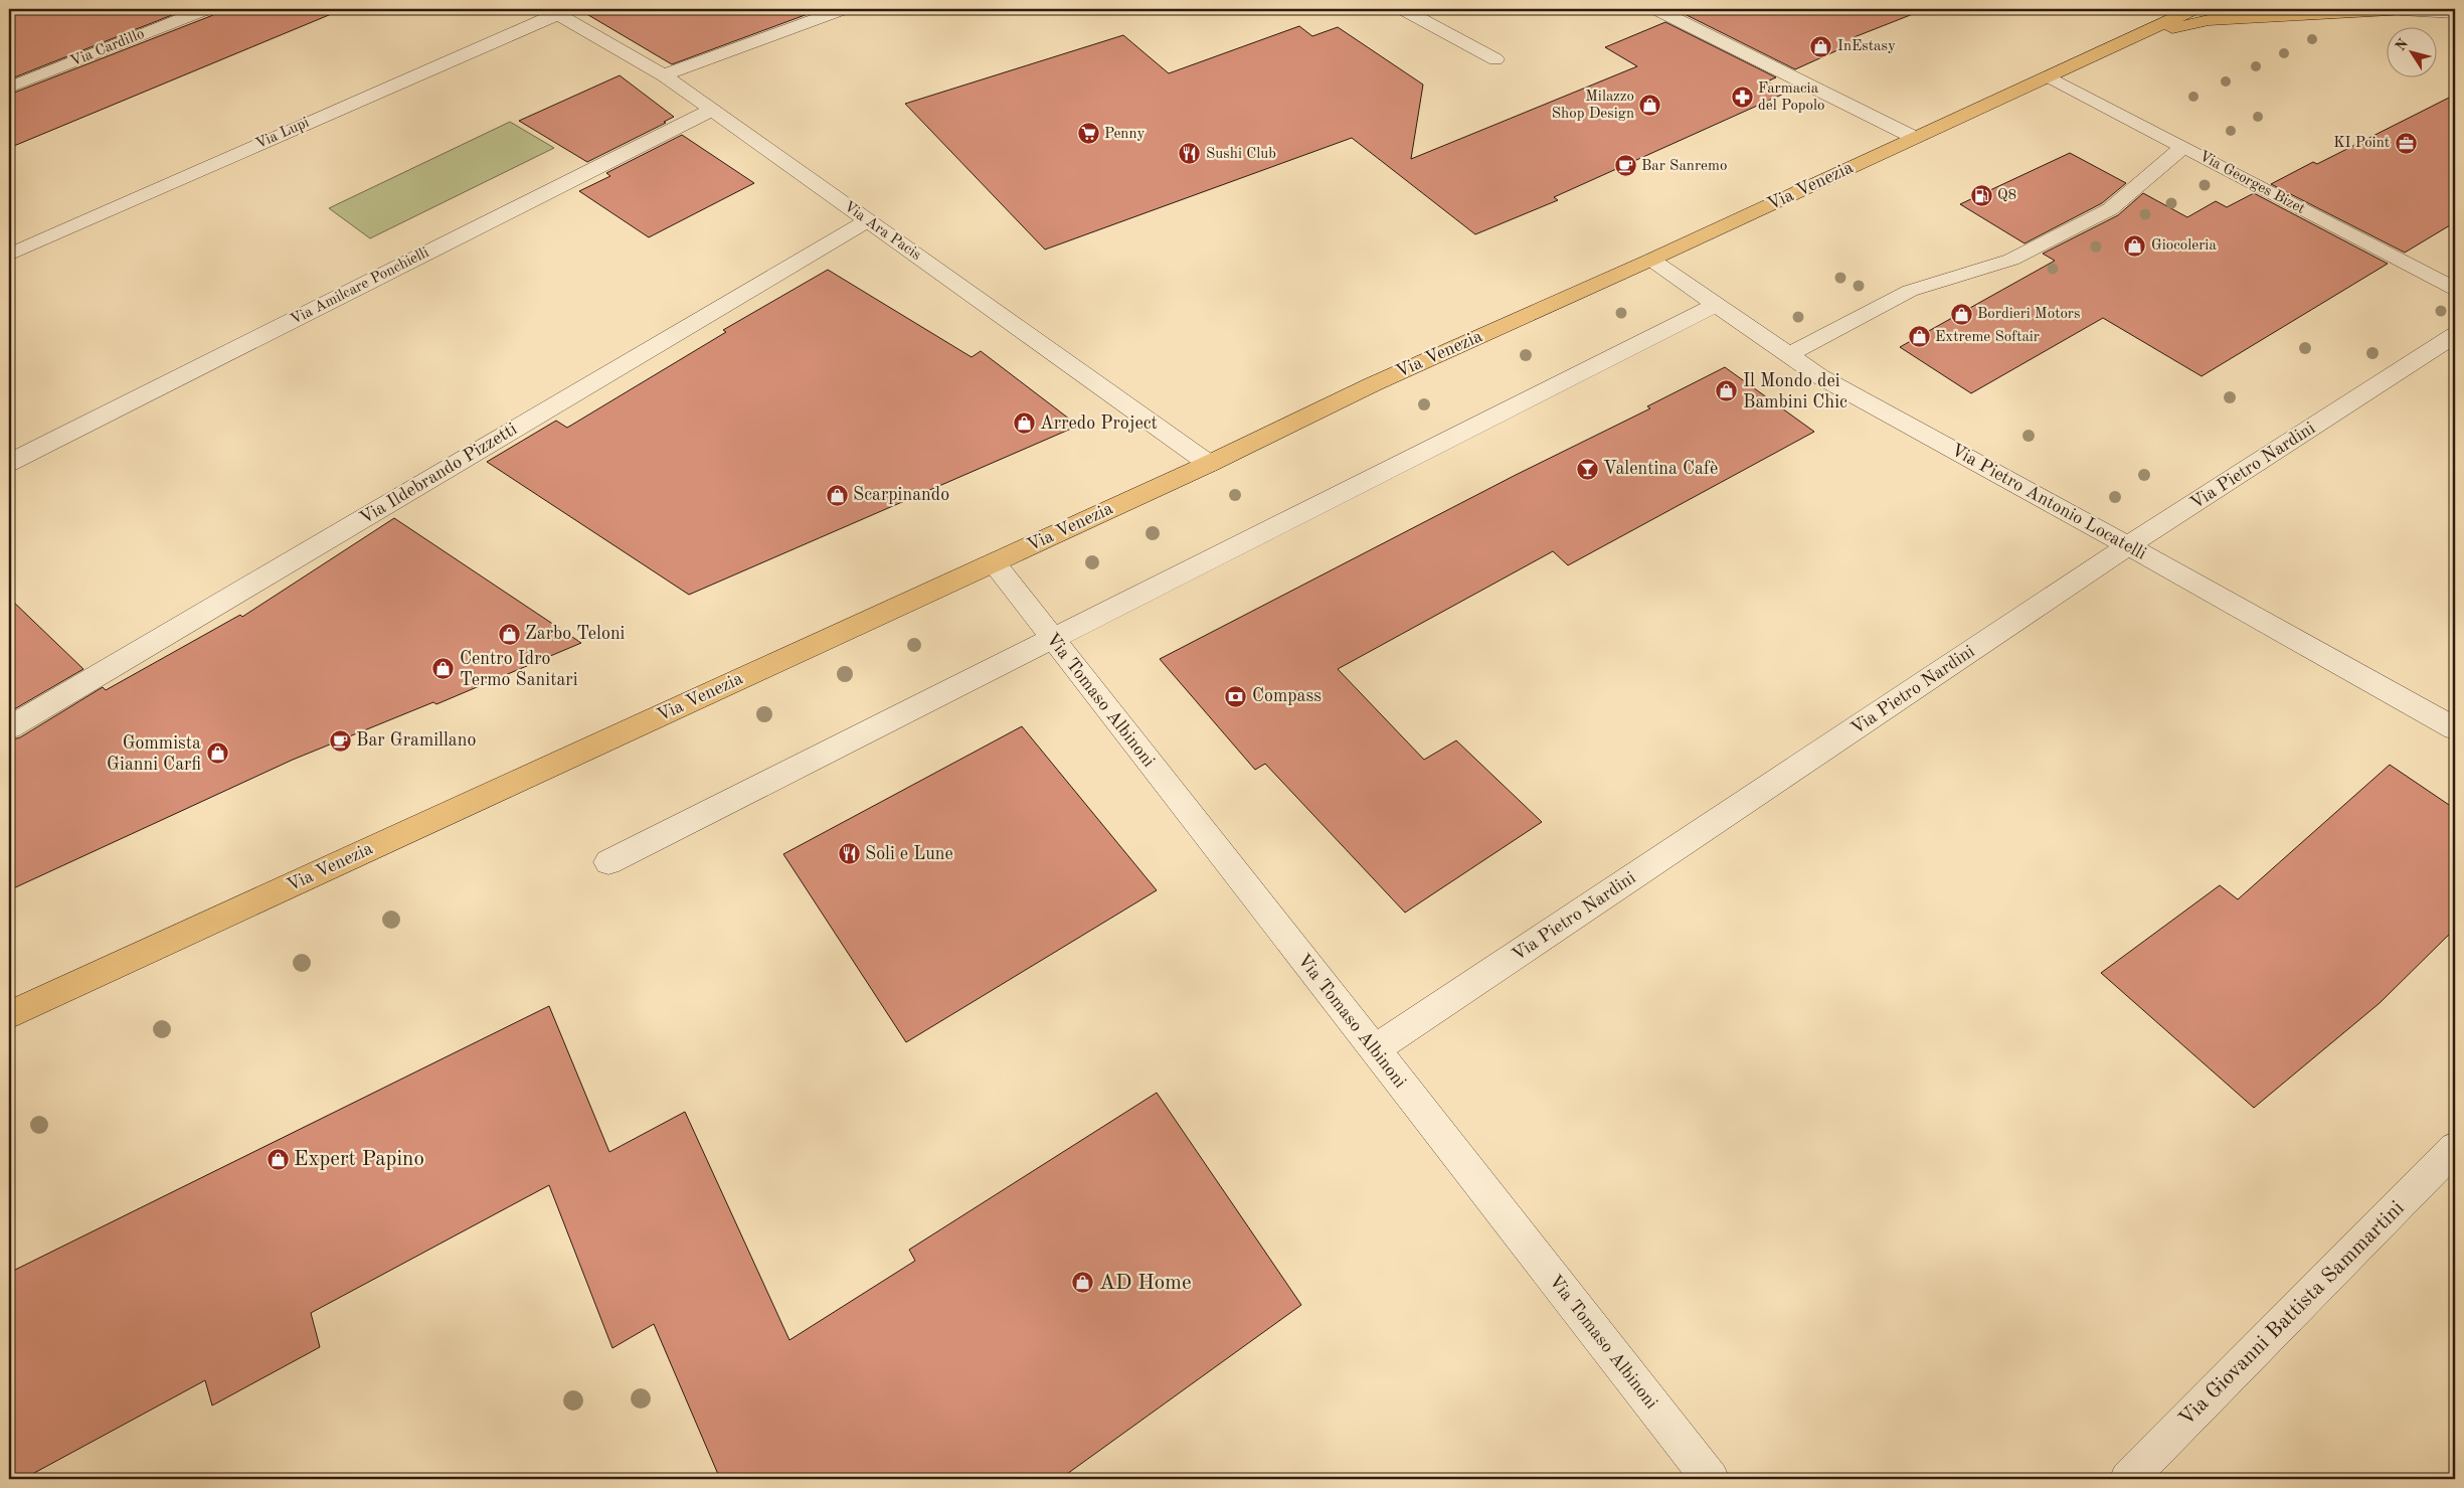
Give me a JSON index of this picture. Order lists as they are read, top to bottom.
{
  "streets": {
    "main road": ["Via Venezia"],
    "street": [
      "Via Cardillo",
      "Via Lupi",
      "Via Georges Bizet",
      "Via Ara Pacis",
      "Via Amilcare Ponchielli",
      "Via Pietro Nardini",
      "Via Ildebrando Pizzetti",
      "Via Pietro Antonio Locatelli",
      "Via Tomaso Albinoni",
      "Via Giovanni Battista Sammartini"
    ]
  },
  "crossings": [
    ["Via Lupi", "Via Ara Pacis"],
    ["Via Georges Bizet", "Via Venezia"],
    ["Via Venezia", "Via Ara Pacis"],
    ["Via Venezia", "Via Pietro Antonio Locatelli"],
    ["Via Venezia", "Via Tomaso Albinoni"],
    ["Via Ara Pacis", "Via Amilcare Ponchielli"],
    ["Via Ara Pacis", "Via Ildebrando Pizzetti"],
    ["Via Pietro Nardini", "Via Pietro Antonio Locatelli"],
    ["Via Pietro Nardini", "Via Tomaso Albinoni"]
  ],
  "places": {
    "shop": [
      "InEstasy",
      "Milazzo Shop Design",
      "Giocoleria",
      "Bordieri Motors",
      "Extreme Softair",
      "Il Mondo dei Bambini Chic",
      "Arredo Project",
      "Scarpinando",
      "Zarbo Teloni",
      "Centro Idro Termo Sanitari",
      "Gommista Gianni Carfi",
      "Expert Papino",
      "AD Home"
    ],
    "pharmacy": ["Farmacia del Popolo"],
    "supermarket": ["Penny"],
    "office": ["KI Point"],
    "restaurant": ["Sushi Club", "Soli e Lune"],
    "cafe": ["Bar Sanremo", "Bar Gramillano"],
    "fuel station": ["Q8"],
    "bar": ["Valentina Cafè"],
    "bank": ["Compass"]
  },
  "north": "top left"
}
